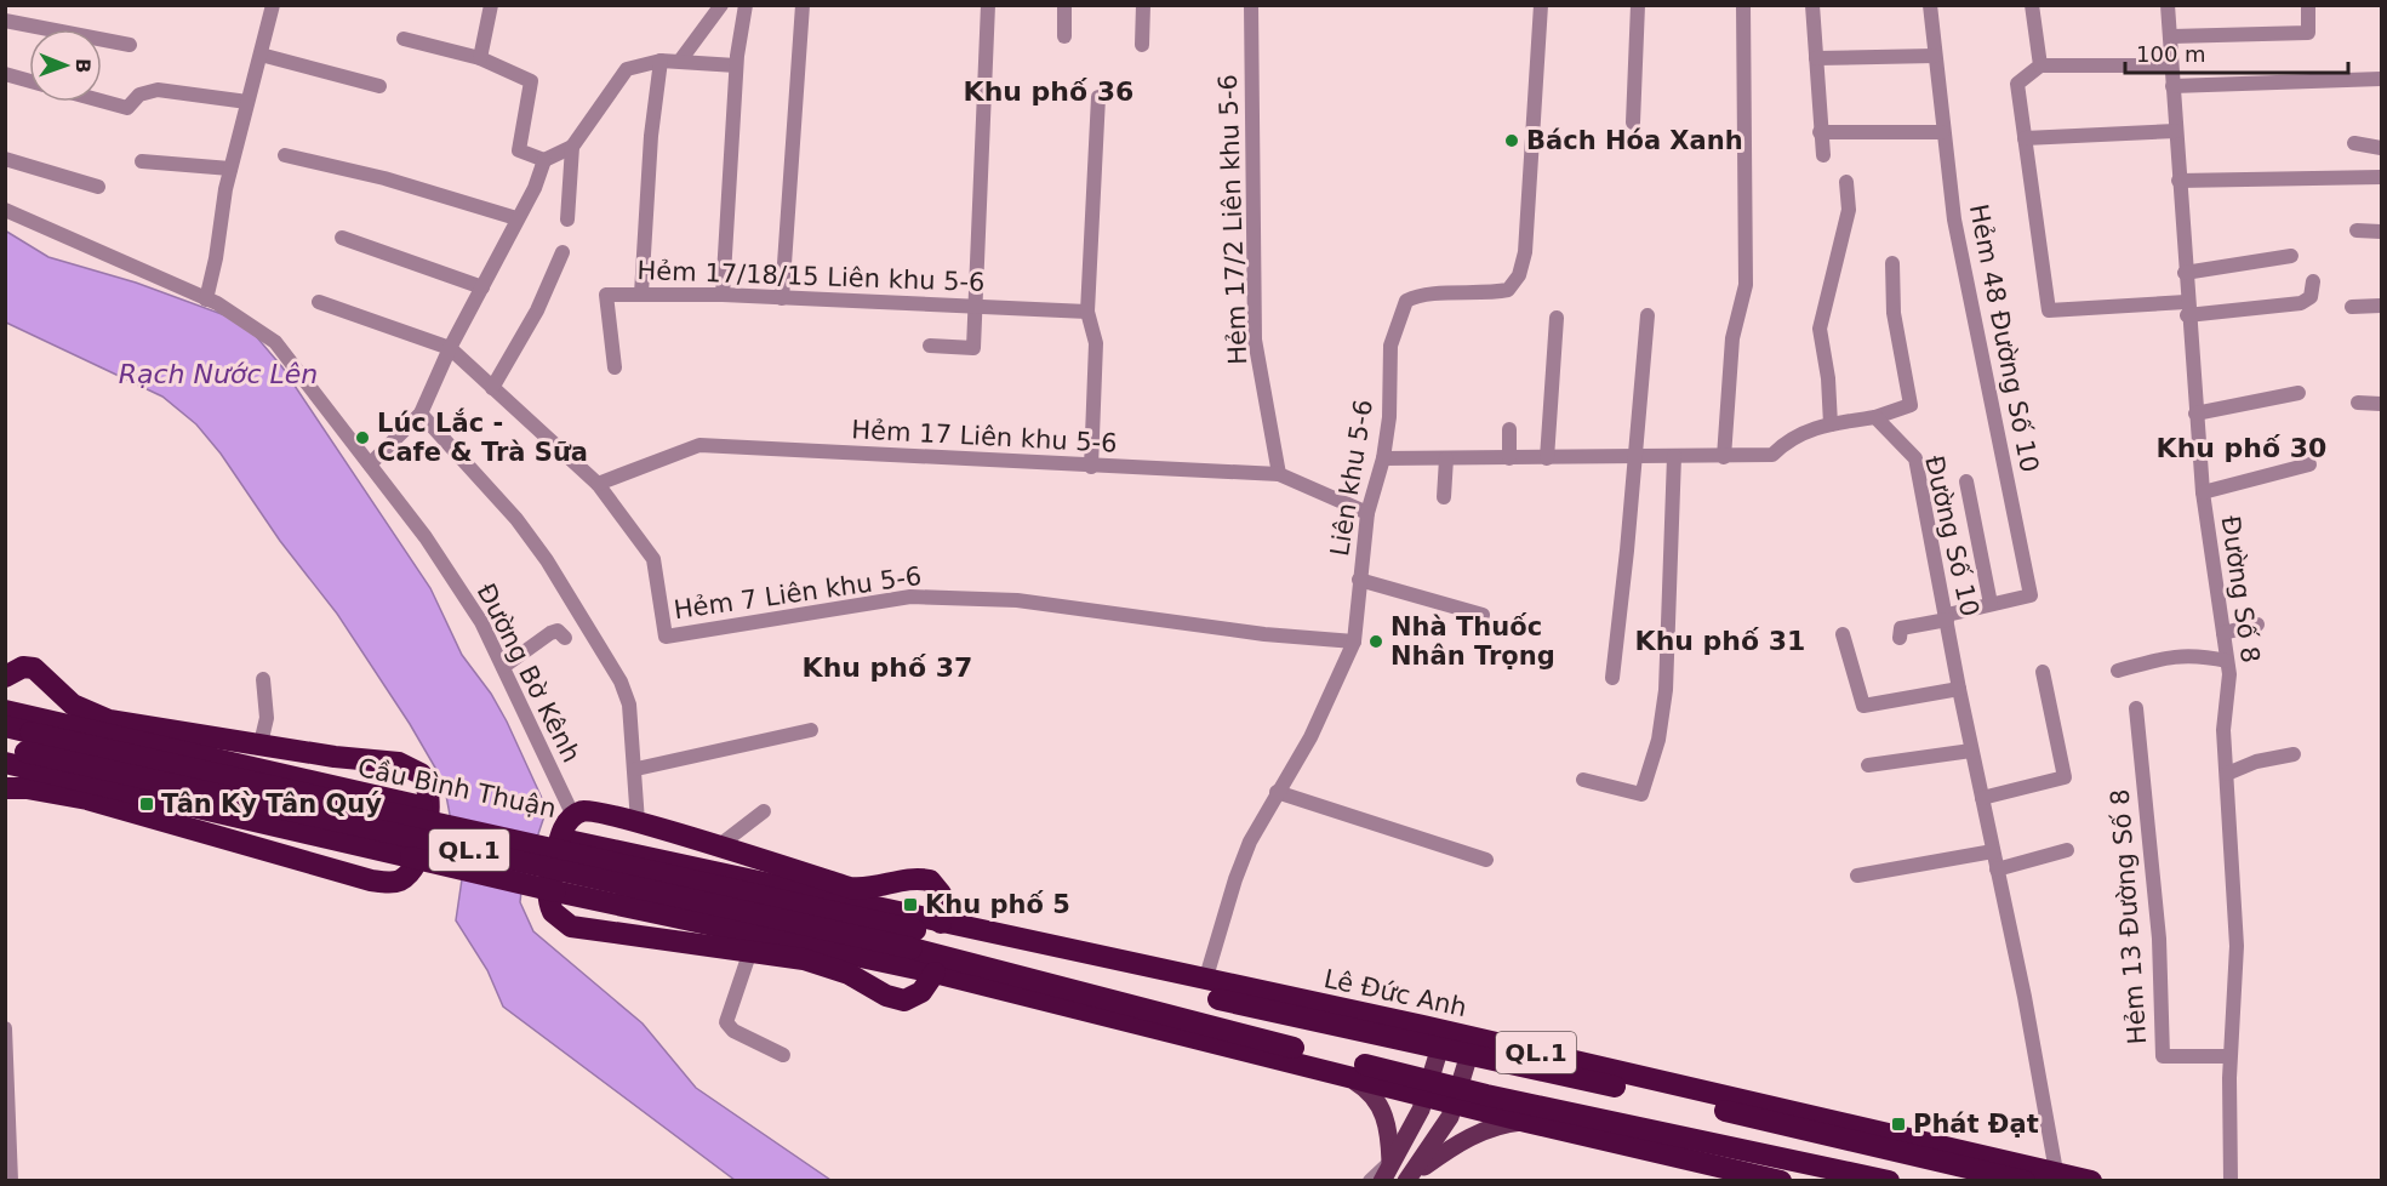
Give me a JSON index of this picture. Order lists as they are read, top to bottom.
{
  "streets": {
    "highway": ["Cầu Bình Thuận", "QL.1", "Lê Đức Anh"],
    "street": [
      "Hẻm 17/2 Liên khu 5-6",
      "Hẻm 17/18/15 Liên khu 5-6",
      "Hẻm 48 Đường Số 10",
      "Hẻm 17 Liên khu 5-6",
      "Liên khu 5-6",
      "Đường Số 10",
      "Đường Số 8",
      "Hẻm 7 Liên khu 5-6",
      "Đường Bờ Kênh",
      "Hẻm 13 Đường Số 8"
    ]
  },
  "crossings": [
    ["Hẻm 17/2 Liên khu 5-6", "Hẻm 17 Liên khu 5-6"],
    ["Hẻm 48 Đường Số 10", "Đường Số 10"],
    ["Hẻm 17 Liên khu 5-6", "Liên khu 5-6"],
    ["Hẻm 17 Liên khu 5-6", "Hẻm 7 Liên khu 5-6"],
    ["Liên khu 5-6", "Hẻm 7 Liên khu 5-6"],
    ["Liên khu 5-6", "Lê Đức Anh"],
    ["Đường Số 10", "Lê Đức Anh"],
    ["Đường Số 8", "Hẻm 13 Đường Số 8"],
    ["Cầu Bình Thuận", "Lê Đức Anh"],
    ["QL.1", "Lê Đức Anh"]
  ],
  "districts": [
    "Khu phố 36",
    "Khu phố 30",
    "Khu phố 31",
    "Khu phố 37"
  ],
  "water": ["Rạch Nước Lên"],
  "places": {
    "other": ["Bách Hóa Xanh", "Lúc Lắc - Cafe & Trà Sữa", "Nhà Thuốc Nhân Trọng"],
    "transit": ["Tân Kỳ Tân Quý", "Khu phố 5", "Phát Đạt"]
  },
  "scale_bar": "100 m",
  "north": "right"
}
